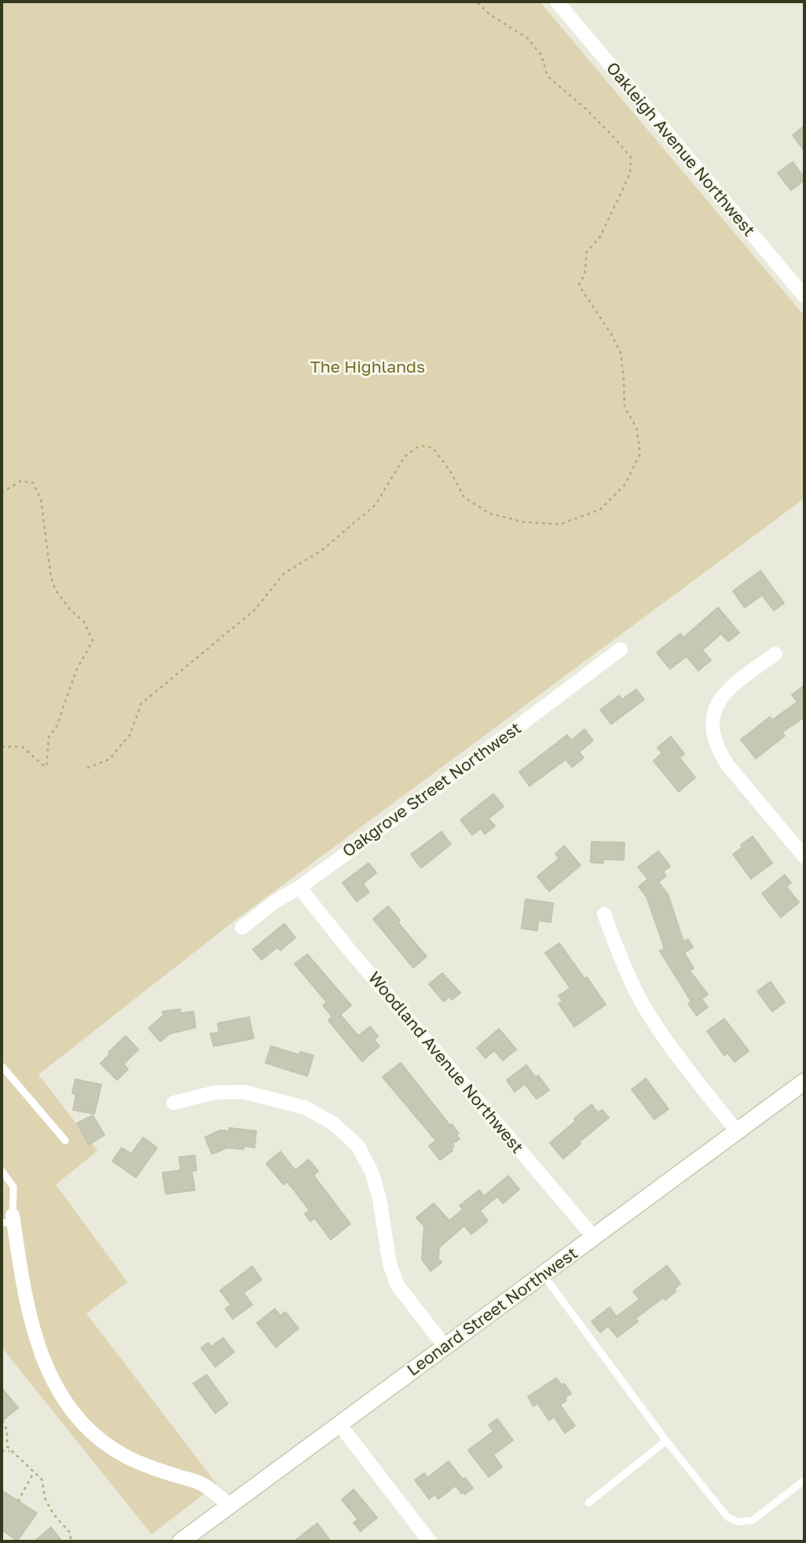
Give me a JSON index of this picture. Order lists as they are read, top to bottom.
{
  "streets": {
    "main road": ["Leonard Street Northwest"],
    "street": ["Oakleigh Avenue Northwest", "Oakgrove Street Northwest", "Woodland Avenue Northwest"]
  },
  "crossings": [
    ["Oakgrove Street Northwest", "Woodland Avenue Northwest"],
    ["Woodland Avenue Northwest", "Leonard Street Northwest"]
  ],
  "parks": ["The Highlands"]
}
